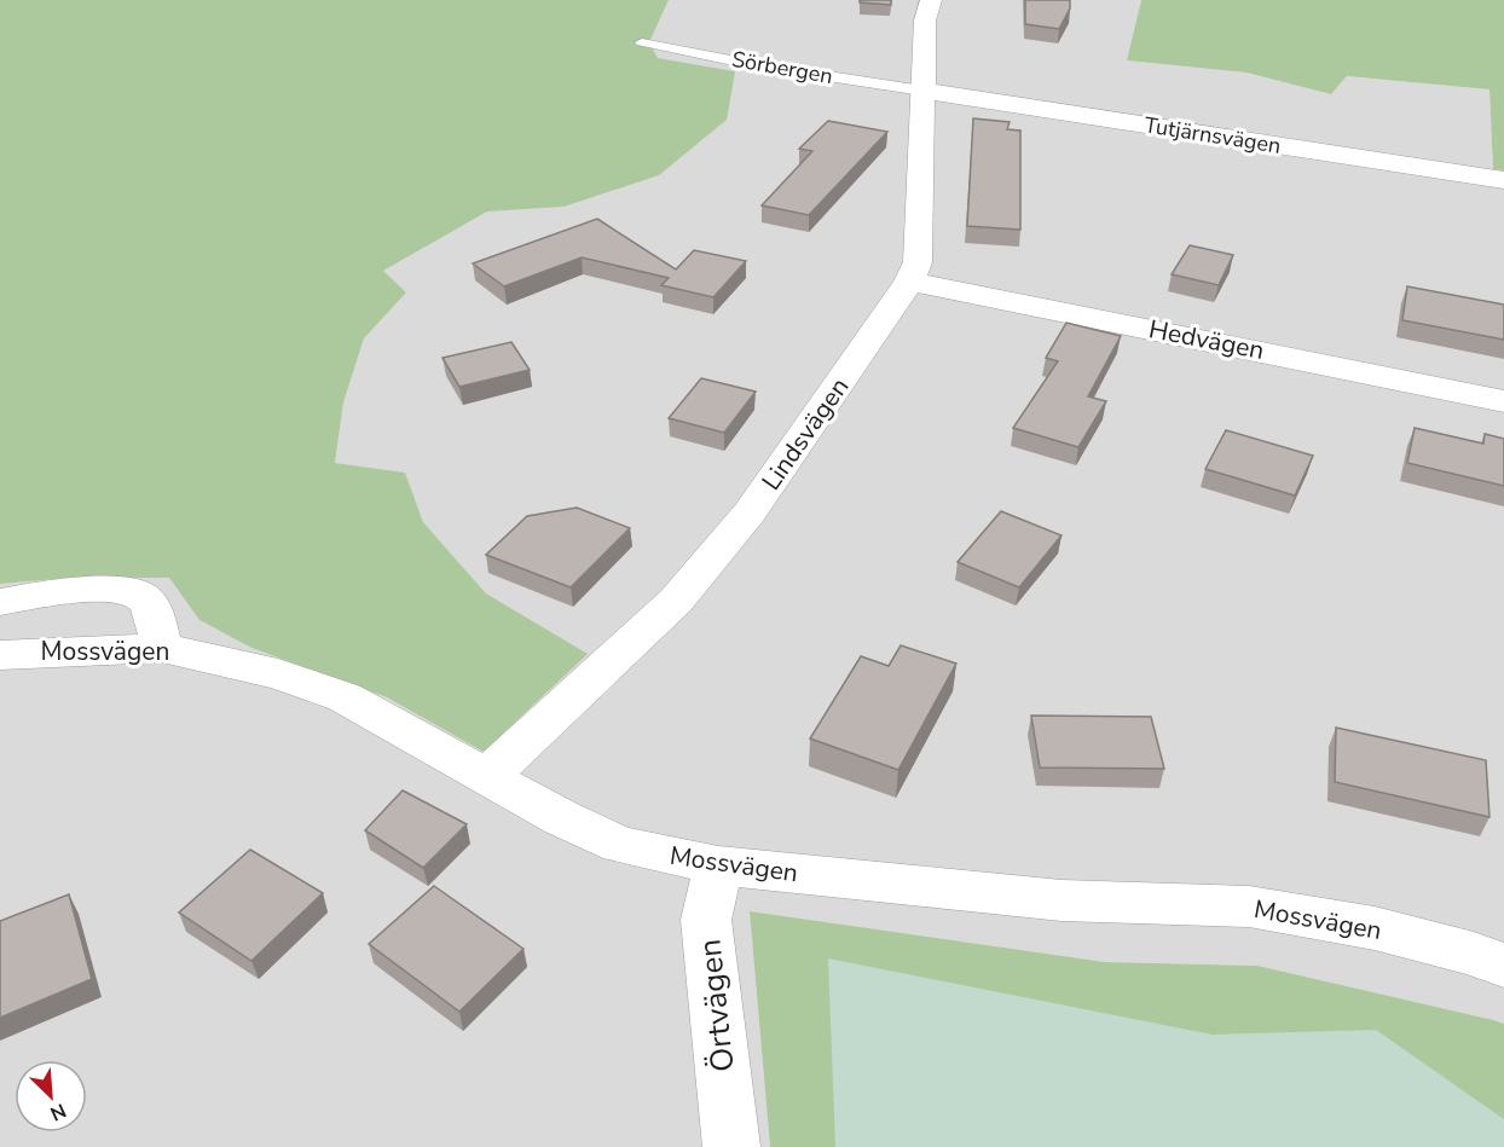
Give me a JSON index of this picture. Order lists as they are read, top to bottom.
{
  "streets": {
    "street": [
      "Tutjärnsvägen",
      "Hedvägen",
      "Lindsvägen",
      "Mossvägen",
      "Örtvägen"
    ],
    "lane": ["Sörbergen"]
  },
  "crossings": [
    ["Sörbergen", "Tutjärnsvägen"],
    ["Sörbergen", "Lindsvägen"],
    ["Tutjärnsvägen", "Lindsvägen"],
    ["Hedvägen", "Lindsvägen"],
    ["Lindsvägen", "Mossvägen"],
    ["Mossvägen", "Örtvägen"]
  ],
  "north": "bottom right"
}
